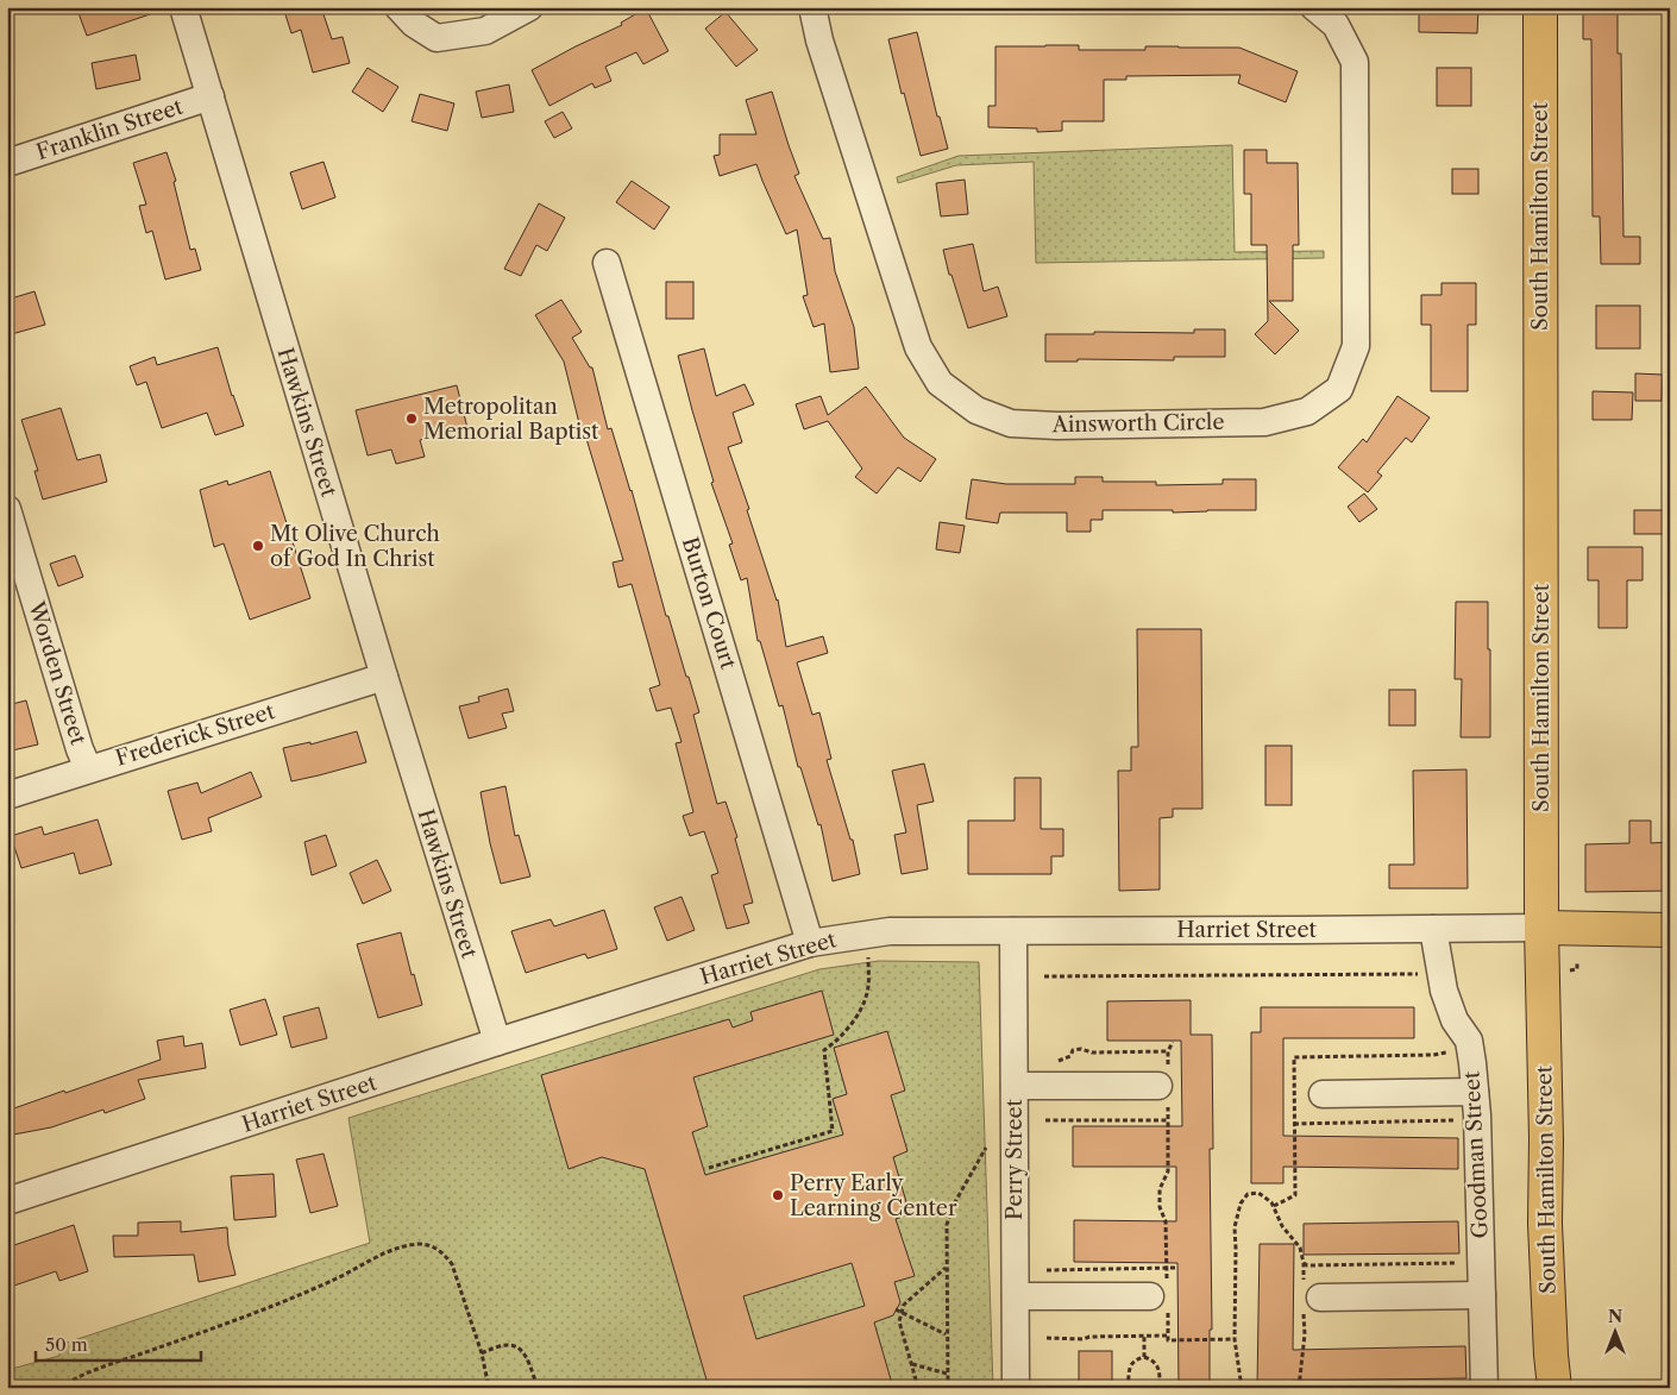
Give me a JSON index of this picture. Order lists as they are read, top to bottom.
{
  "streets": {
    "main road": ["South Hamilton Street", "Harriet Street"],
    "street": [
      "Franklin Street",
      "Hawkins Street",
      "Ainsworth Circle",
      "Burton Court",
      "Worden Street",
      "Frederick Street",
      "Goodman Street",
      "Perry Street"
    ]
  },
  "crossings": [
    ["Franklin Street", "Hawkins Street"],
    ["South Hamilton Street", "Harriet Street"],
    ["Hawkins Street", "Frederick Street"],
    ["Hawkins Street", "Harriet Street"],
    ["Burton Court", "Harriet Street"],
    ["Worden Street", "Frederick Street"],
    ["Harriet Street", "Goodman Street"],
    ["Harriet Street", "Perry Street"]
  ],
  "places": ["Metropolitan Memorial Baptist", "Mt Olive Church of God In Christ", "Perry Early Learning Center"],
  "scale_bar": "50 m",
  "north": "top"
}
